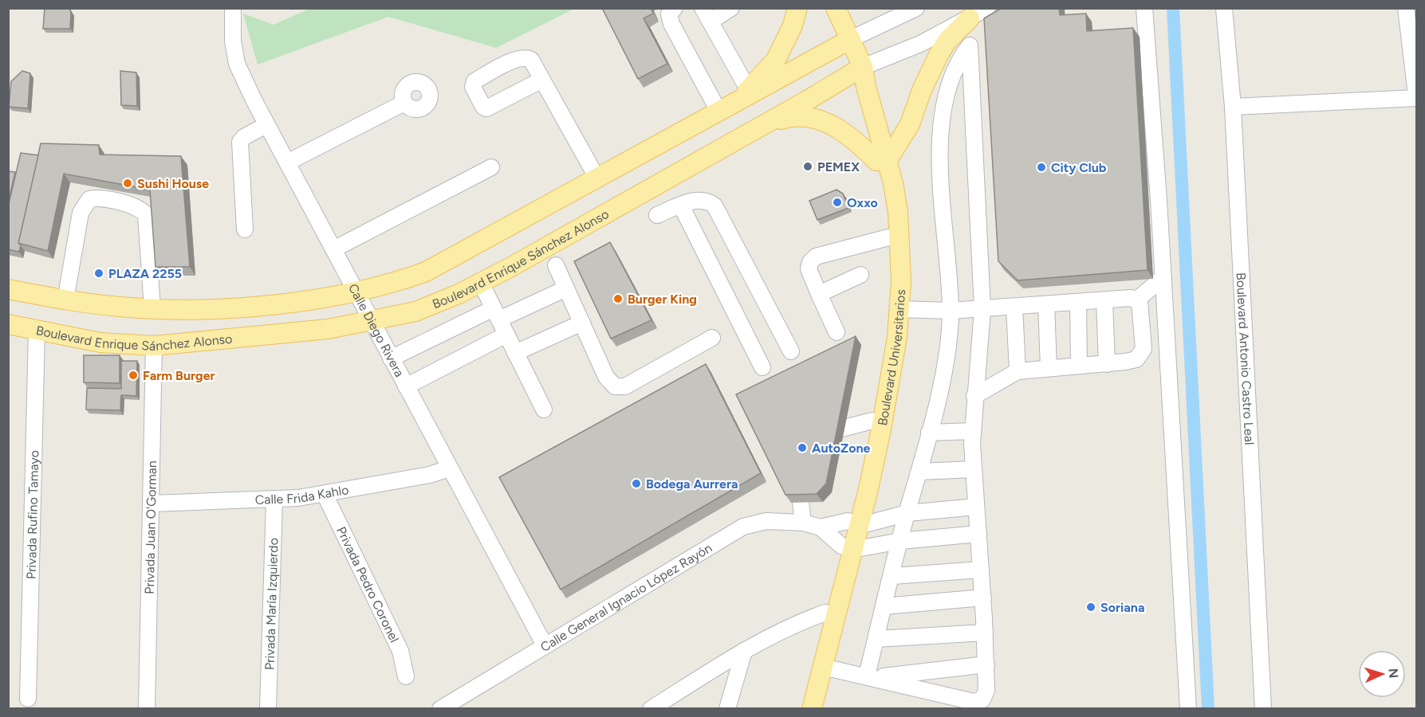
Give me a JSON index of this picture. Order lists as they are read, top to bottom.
{
  "streets": {
    "main road": ["Boulevard Enrique Sánchez Alonso", "Boulevard Universitarios"],
    "street": [
      "Calle Diego Rivera",
      "Boulevard Antonio Castro Leal",
      "Calle Frida Kahlo",
      "Privada Rufino Tamayo",
      "Privada Juan O'Gorman",
      "Privada Pedro Coronel",
      "Calle General Ignacio López Rayón",
      "Privada María Izquierdo"
    ]
  },
  "crossings": [
    ["Boulevard Enrique Sánchez Alonso", "Calle Diego Rivera"],
    ["Boulevard Enrique Sánchez Alonso", "Boulevard Universitarios"],
    ["Boulevard Enrique Sánchez Alonso", "Privada Rufino Tamayo"],
    ["Boulevard Enrique Sánchez Alonso", "Privada Juan O'Gorman"],
    ["Calle Diego Rivera", "Calle Frida Kahlo"],
    ["Calle Diego Rivera", "Calle General Ignacio López Rayón"],
    ["Calle Frida Kahlo", "Privada Juan O'Gorman"],
    ["Calle Frida Kahlo", "Privada Pedro Coronel"],
    ["Calle Frida Kahlo", "Privada María Izquierdo"]
  ],
  "places": [
    "PEMEX",
    "City Club",
    "Sushi House",
    "Oxxo",
    "PLAZA 2255",
    "Burger King",
    "Farm Burger",
    "AutoZone",
    "Bodega Aurrera",
    "Soriana"
  ],
  "north": "right"
}
